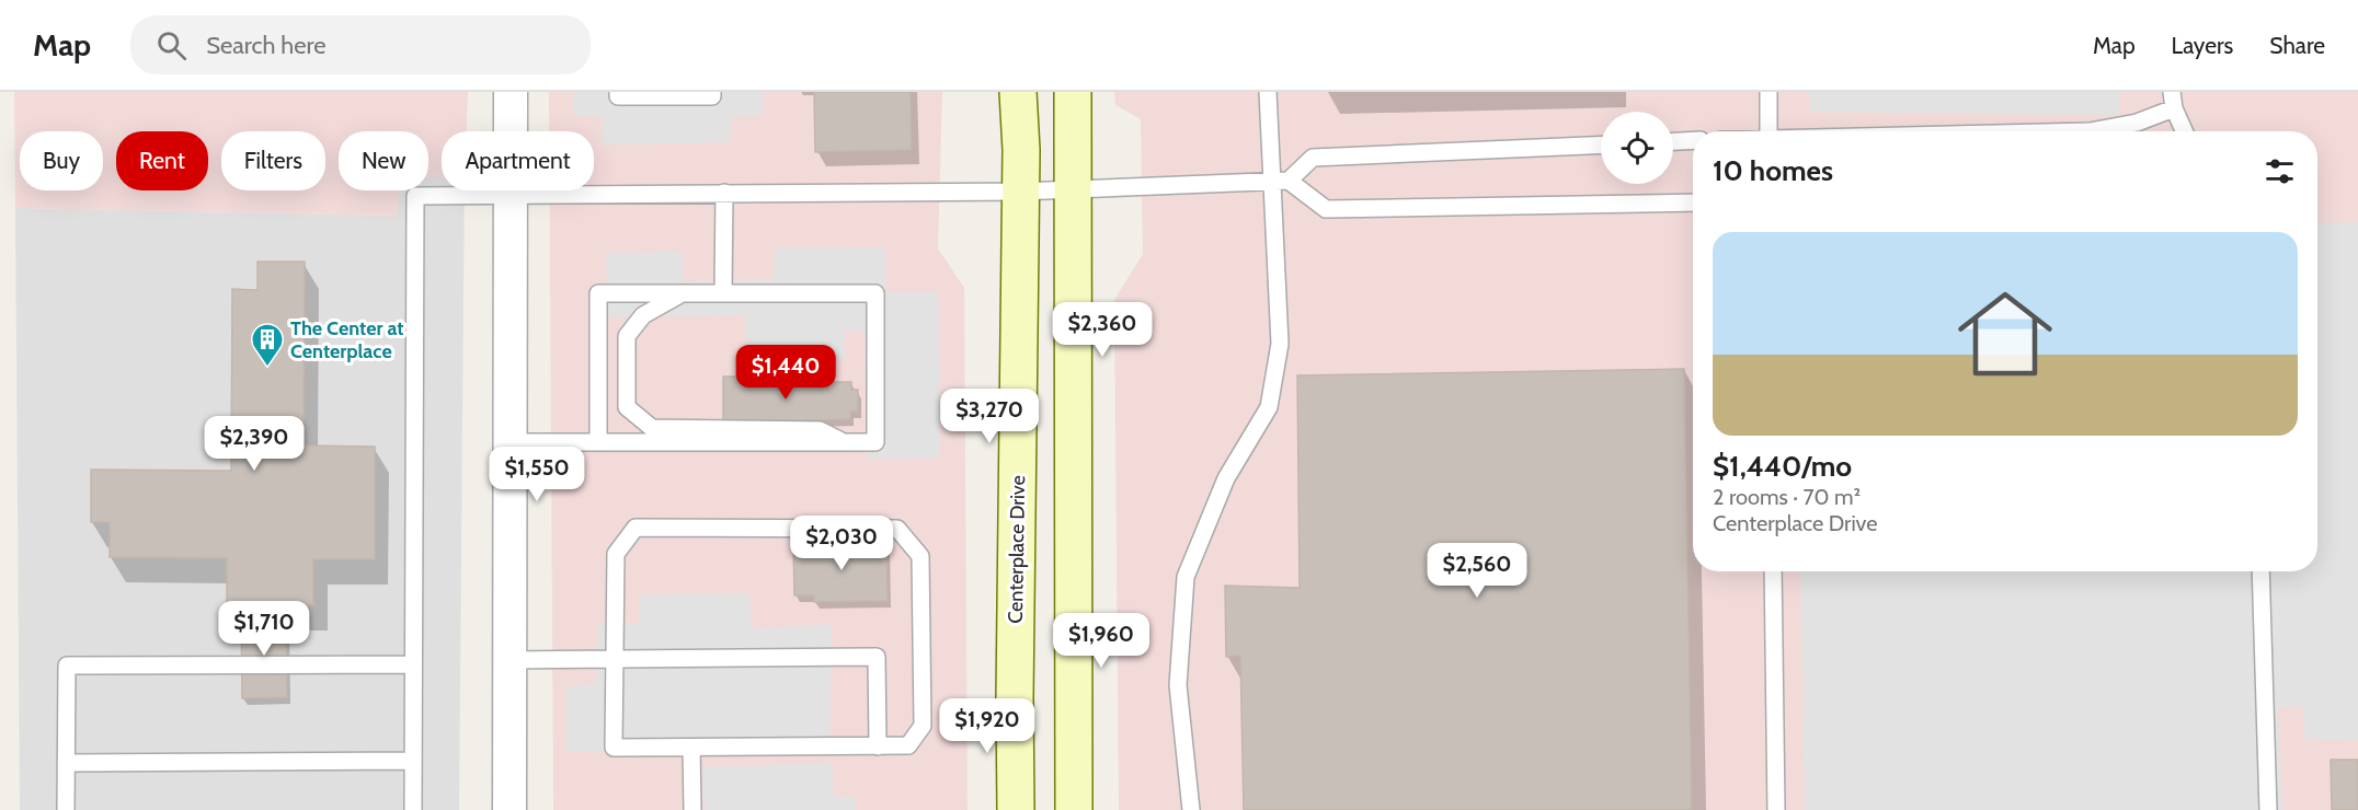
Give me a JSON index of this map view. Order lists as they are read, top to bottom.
{
  "streets": {
    "street": ["Centerplace Drive"]
  },
  "places": {
    "building": ["The Center at Centerplace"]
  },
  "page": {
    "header": "Map",
    "search": "Search here",
    "nav": ["Map", "Layers", "Share"],
    "chip": [
      "Buy",
      "Rent",
      "Filters",
      "New",
      "Apartment"
    ],
    "heading": "10 homes",
    "list": [
      {
        "name": "$1,440/mo",
        "note": "2 rooms · 70 m² · Centerplace Drive"
      }
    ],
    "price": [
      "$2,360",
      "$1,440",
      "$3,270",
      "$2,390",
      "$1,550",
      "$2,030",
      "$2,560",
      "$1,710",
      "$1,960",
      "$1,920"
    ]
  }
}
